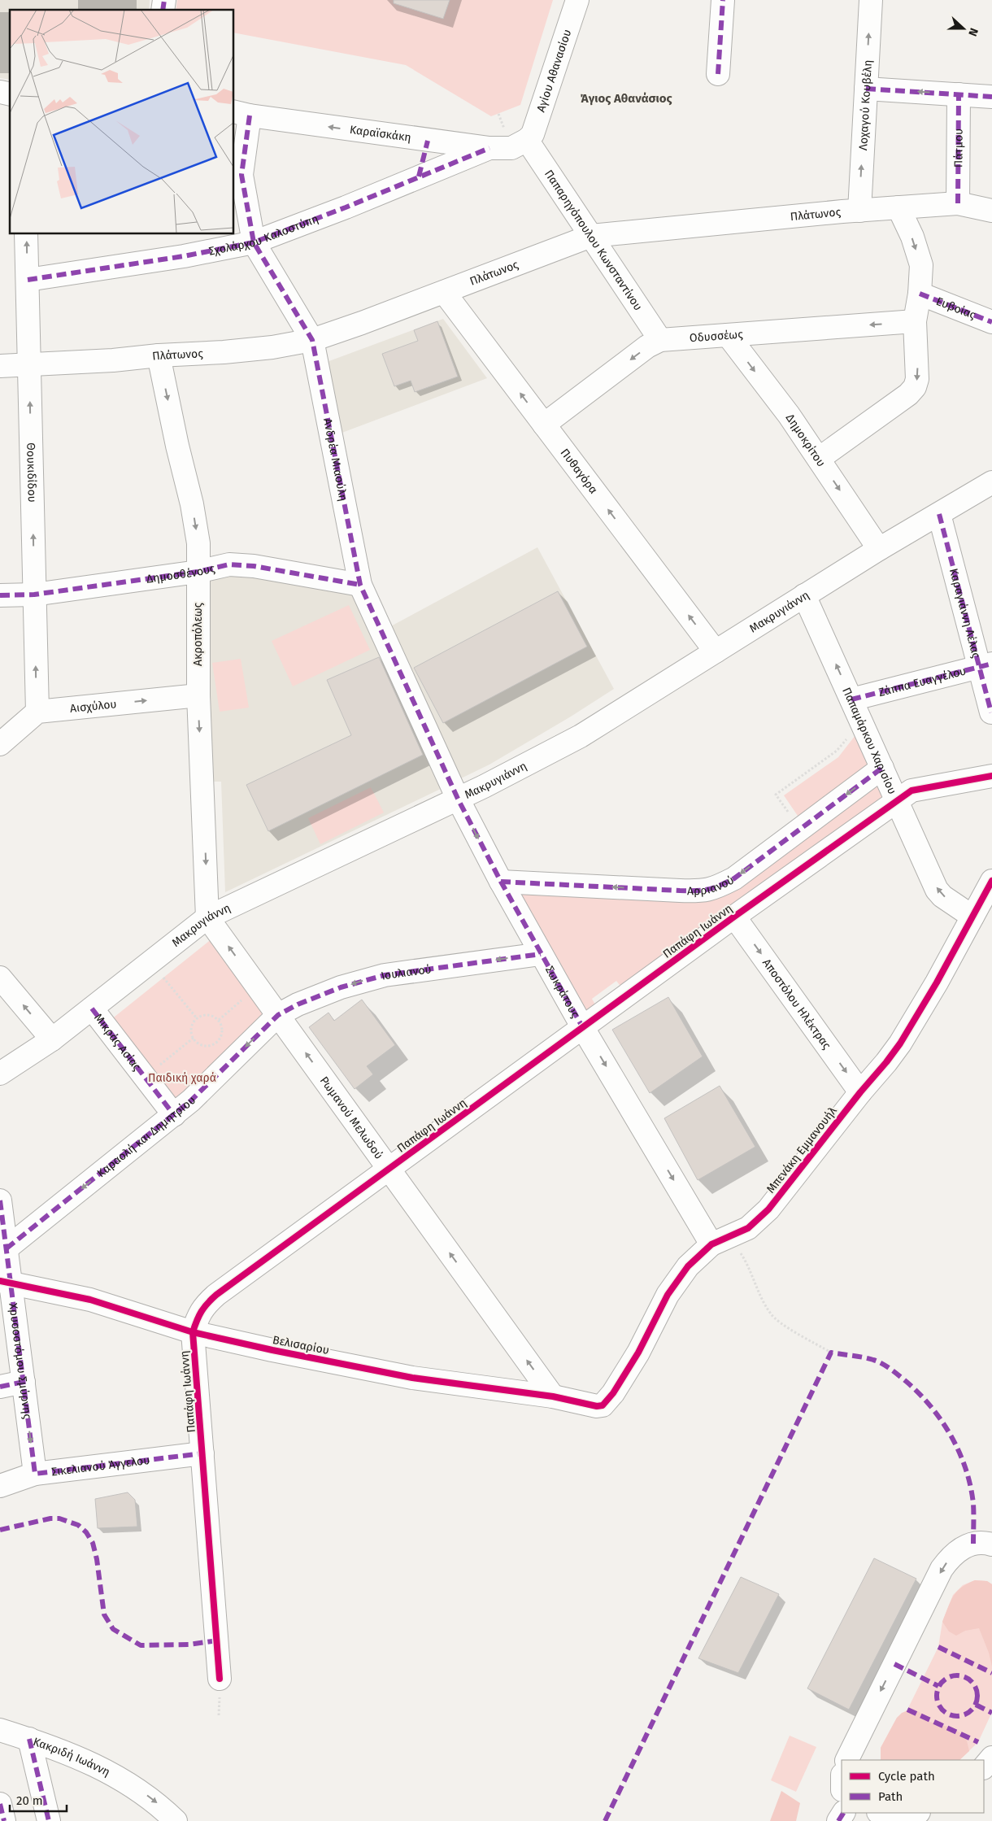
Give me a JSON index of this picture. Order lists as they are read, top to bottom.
{
  "streets": {
    "street": [
      "Αγίου Αθανασίου",
      "Λοχαγού Κουβέλη",
      "Καραϊσκάκη",
      "Πάτμου",
      "Πλάτωνος",
      "Σχολάρχου Καλοστύπη",
      "Παπαρηγόπουλου Κωνσταντίνου",
      "Ευβoίας",
      "Οδυσσέως",
      "Δημοκρίτου",
      "Ανδρέα Μιαούλη",
      "Πυθαγόρα",
      "Θουκιδίδου",
      "Δημοσθένους",
      "Μακρυγιάννη",
      "Καραγιάννη Λέλας",
      "Ακροπόλεως",
      "Ζάππα Ευαγγέλου",
      "Αισχύλου",
      "Παπαμάρκου Χαρισίου",
      "Αρριανού",
      "Παπάφη Ιωάννη",
      "Ιουλιανού",
      "Σωκράτους",
      "Αποστόλου Ηλέκτρας",
      "Μικράς Ασίας",
      "Ρωμανού Μελωδού",
      "Καραολή και Δημητρίου",
      "Μπενάκη Εμμανουήλ",
      "Βελισαρίου",
      "Χρυσοστόμου Σμύρνης",
      "Σικελιανού Άγγελου",
      "Κακριδή Ιωάννη"
    ]
  },
  "crossings": [
    ["Αγίου Αθανασίου", "Καραϊσκάκη"],
    ["Αγίου Αθανασίου", "Παπαρηγόπουλου Κωνσταντίνου"],
    ["Λοχαγού Κουβέλη", "Πλάτωνος"],
    ["Καραϊσκάκη", "Σχολάρχου Καλοστύπη"],
    ["Καραϊσκάκη", "Παπαρηγόπουλου Κωνσταντίνου"],
    ["Καραϊσκάκη", "Ανδρέα Μιαούλη"],
    ["Πάτμου", "Πλάτωνος"],
    ["Πλάτωνος", "Παπαρηγόπουλου Κωνσταντίνου"],
    ["Πλάτωνος", "Ανδρέα Μιαούλη"],
    ["Πλάτωνος", "Πυθαγόρα"],
    ["Πλάτωνος", "Θουκιδίδου"],
    ["Πλάτωνος", "Ακροπόλεως"],
    ["Σχολάρχου Καλοστύπη", "Ανδρέα Μιαούλη"],
    ["Σχολάρχου Καλοστύπη", "Θουκιδίδου"],
    ["Παπαρηγόπουλου Κωνσταντίνου", "Οδυσσέως"],
    ["Οδυσσέως", "Δημοκρίτου"],
    ["Οδυσσέως", "Πυθαγόρα"],
    ["Δημοκρίτου", "Μακρυγιάννη"],
    ["Ανδρέα Μιαούλη", "Δημοσθένους"],
    ["Ανδρέα Μιαούλη", "Μακρυγιάννη"],
    ["Ανδρέα Μιαούλη", "Σωκράτους"],
    ["Πυθαγόρα", "Μακρυγιάννη"],
    ["Θουκιδίδου", "Δημοσθένους"],
    ["Θουκιδίδου", "Αισχύλου"],
    ["Δημοσθένους", "Ακροπόλεως"],
    ["Μακρυγιάννη", "Καραγιάννη Λέλας"],
    ["Μακρυγιάννη", "Ακροπόλεως"],
    ["Μακρυγιάννη", "Παπαμάρκου Χαρισίου"],
    ["Μακρυγιάννη", "Σωκράτους"],
    ["Μακρυγιάννη", "Μικράς Ασίας"],
    ["Μακρυγιάννη", "Ρωμανού Μελωδού"],
    ["Καραγιάννη Λέλας", "Ζάππα Ευαγγέλου"],
    ["Ακροπόλεως", "Αισχύλου"],
    ["Ακροπόλεως", "Ρωμανού Μελωδού"],
    ["Ζάππα Ευαγγέλου", "Παπαμάρκου Χαρισίου"],
    ["Παπαμάρκου Χαρισίου", "Αρριανού"],
    ["Παπαμάρκου Χαρισίου", "Παπάφη Ιωάννη"],
    ["Παπαμάρκου Χαρισίου", "Μπενάκη Εμμανουήλ"],
    ["Αρριανού", "Σωκράτους"],
    ["Παπάφη Ιωάννη", "Σωκράτους"],
    ["Παπάφη Ιωάννη", "Αποστόλου Ηλέκτρας"],
    ["Παπάφη Ιωάννη", "Ρωμανού Μελωδού"],
    ["Παπάφη Ιωάννη", "Βελισαρίου"],
    ["Παπάφη Ιωάννη", "Σικελιανού Άγγελου"],
    ["Ιουλιανού", "Σωκράτους"],
    ["Ιουλιανού", "Ρωμανού Μελωδού"],
    ["Ιουλιανού", "Καραολή και Δημητρίου"],
    ["Σωκράτους", "Μπενάκη Εμμανουήλ"],
    ["Αποστόλου Ηλέκτρας", "Μπενάκη Εμμανουήλ"],
    ["Μικράς Ασίας", "Καραολή και Δημητρίου"],
    ["Ρωμανού Μελωδού", "Καραολή και Δημητρίου"],
    ["Ρωμανού Μελωδού", "Βελισαρίου"],
    ["Καραολή και Δημητρίου", "Χρυσοστόμου Σμύρνης"],
    ["Μπενάκη Εμμανουήλ", "Βελισαρίου"],
    ["Βελισαρίου", "Χρυσοστόμου Σμύρνης"],
    ["Χρυσοστόμου Σμύρνης", "Σικελιανού Άγγελου"]
  ],
  "one_way": [
    "Καραϊσκάκη",
    "Οδυσσέως",
    "Δημοκρίτου",
    "Πυθαγόρα",
    "Θουκιδίδου",
    "Ακροπόλεως",
    "Αισχύλου",
    "Παπαμάρκου Χαρισίου",
    "Αρριανού",
    "Ιουλιανού",
    "Σωκράτους",
    "Αποστόλου Ηλέκτρας",
    "Ρωμανού Μελωδού",
    "Καραολή και Δημητρίου",
    "Κακριδή Ιωάννη"
  ],
  "districts": ["Άγιος Αθανάσιος"],
  "parks": ["Παιδική χαρά"],
  "legend": ["Cycle path", "Path"],
  "scale_bar": "20 m",
  "north": "right"
}
